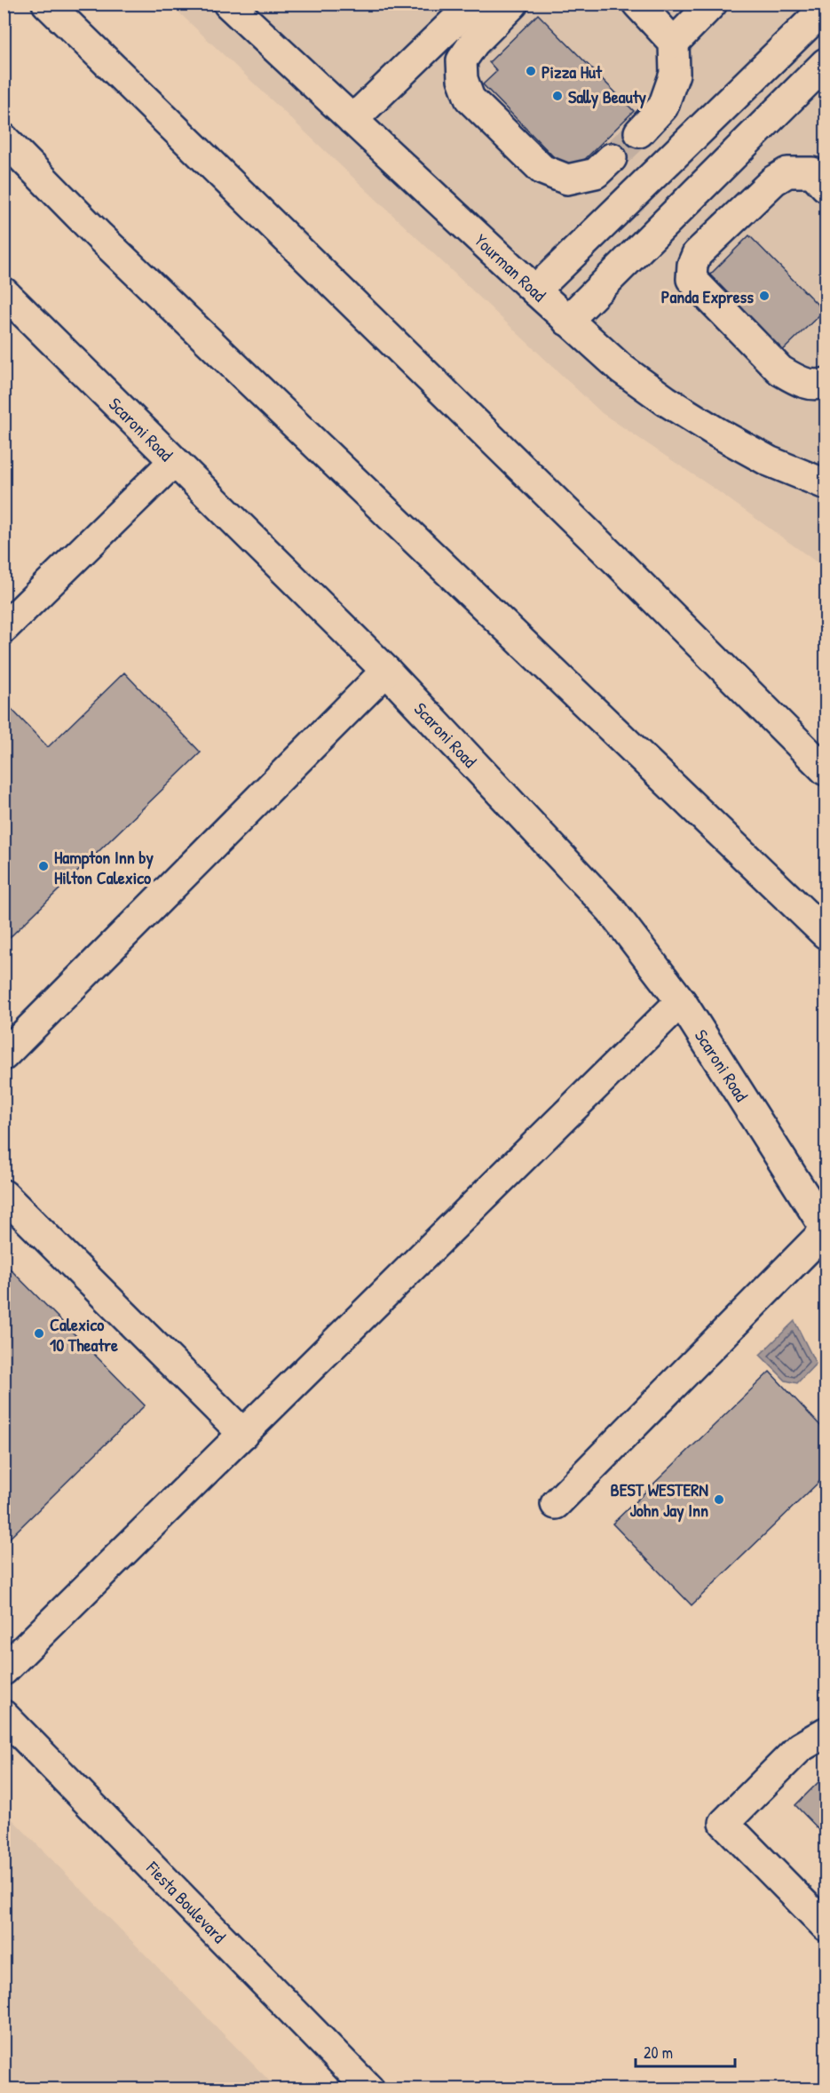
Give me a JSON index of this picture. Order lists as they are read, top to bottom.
{
  "streets": {
    "main road": ["Yourman Road", "Scaroni Road", "Fiesta Boulevard"]
  },
  "places": [
    "Pizza Hut",
    "Sally Beauty",
    "Panda Express",
    "Hampton Inn by Hilton Calexico",
    "Calexico 10 Theatre",
    "BEST WESTERN John Jay Inn"
  ],
  "scale_bar": "20 m"
}
